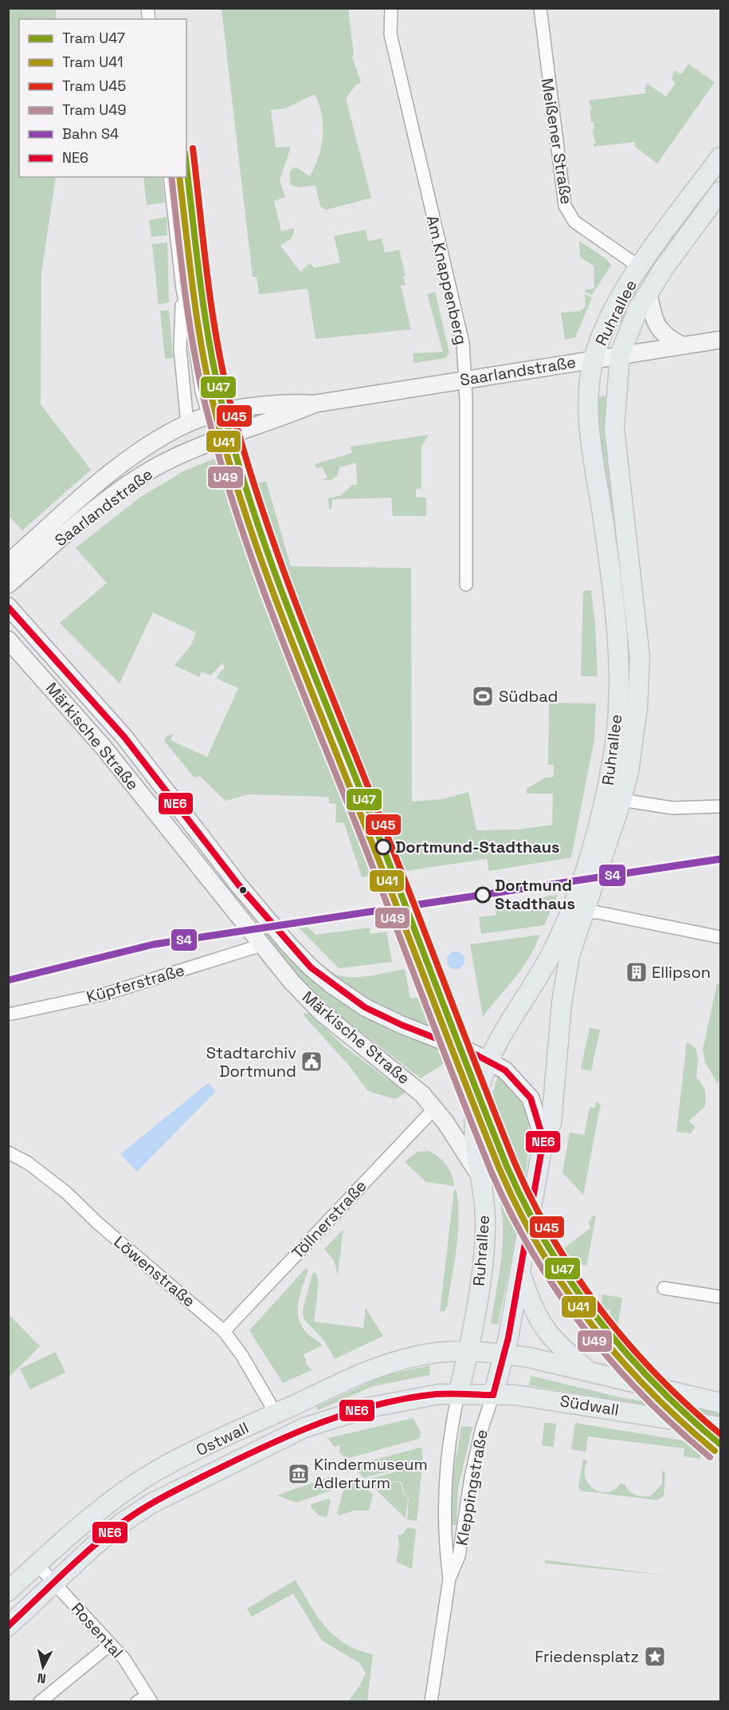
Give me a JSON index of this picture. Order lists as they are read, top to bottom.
{
  "streets": {
    "main road": [
      "Ruhrallee",
      "Saarlandstraße",
      "Märkische Straße",
      "Südwall",
      "Ostwall"
    ],
    "street": [
      "Meißener Straße",
      "Am Knappenberg",
      "Küpferstraße",
      "Töllnerstraße",
      "Löwenstraße",
      "Kleppingstraße",
      "Rosental"
    ]
  },
  "crossings": [
    ["Meißener Straße", "Ruhrallee"],
    ["Am Knappenberg", "Saarlandstraße"],
    ["Ruhrallee", "Saarlandstraße"],
    ["Ruhrallee", "Märkische Straße"],
    ["Ruhrallee", "Südwall"],
    ["Ruhrallee", "Ostwall"],
    ["Ruhrallee", "Kleppingstraße"],
    ["Märkische Straße", "Küpferstraße"],
    ["Märkische Straße", "Töllnerstraße"],
    ["Töllnerstraße", "Löwenstraße"],
    ["Löwenstraße", "Ostwall"],
    ["Südwall", "Ostwall"],
    ["Südwall", "Kleppingstraße"],
    ["Ostwall", "Kleppingstraße"],
    ["Ostwall", "Rosental"]
  ],
  "places": {
    "sports": ["Südbad"],
    "other": ["Dortmund-Stadthaus", "Dortmund Stadthaus"],
    "building": ["Ellipson"],
    "public building": ["Stadtarchiv Dortmund"],
    "museum": ["Kindermuseum Adlerturm"],
    "place": ["Friedensplatz"]
  },
  "lines": [
    "tram line U45",
    "tram line U47",
    "tram line U41",
    "tram line U49",
    "transit line NE6",
    "rail line S4"
  ],
  "legend": [
    "Tram U47",
    "Tram U41",
    "Tram U45",
    "Tram U49",
    "Bahn S4",
    "NE6"
  ],
  "north": "bottom"
}
